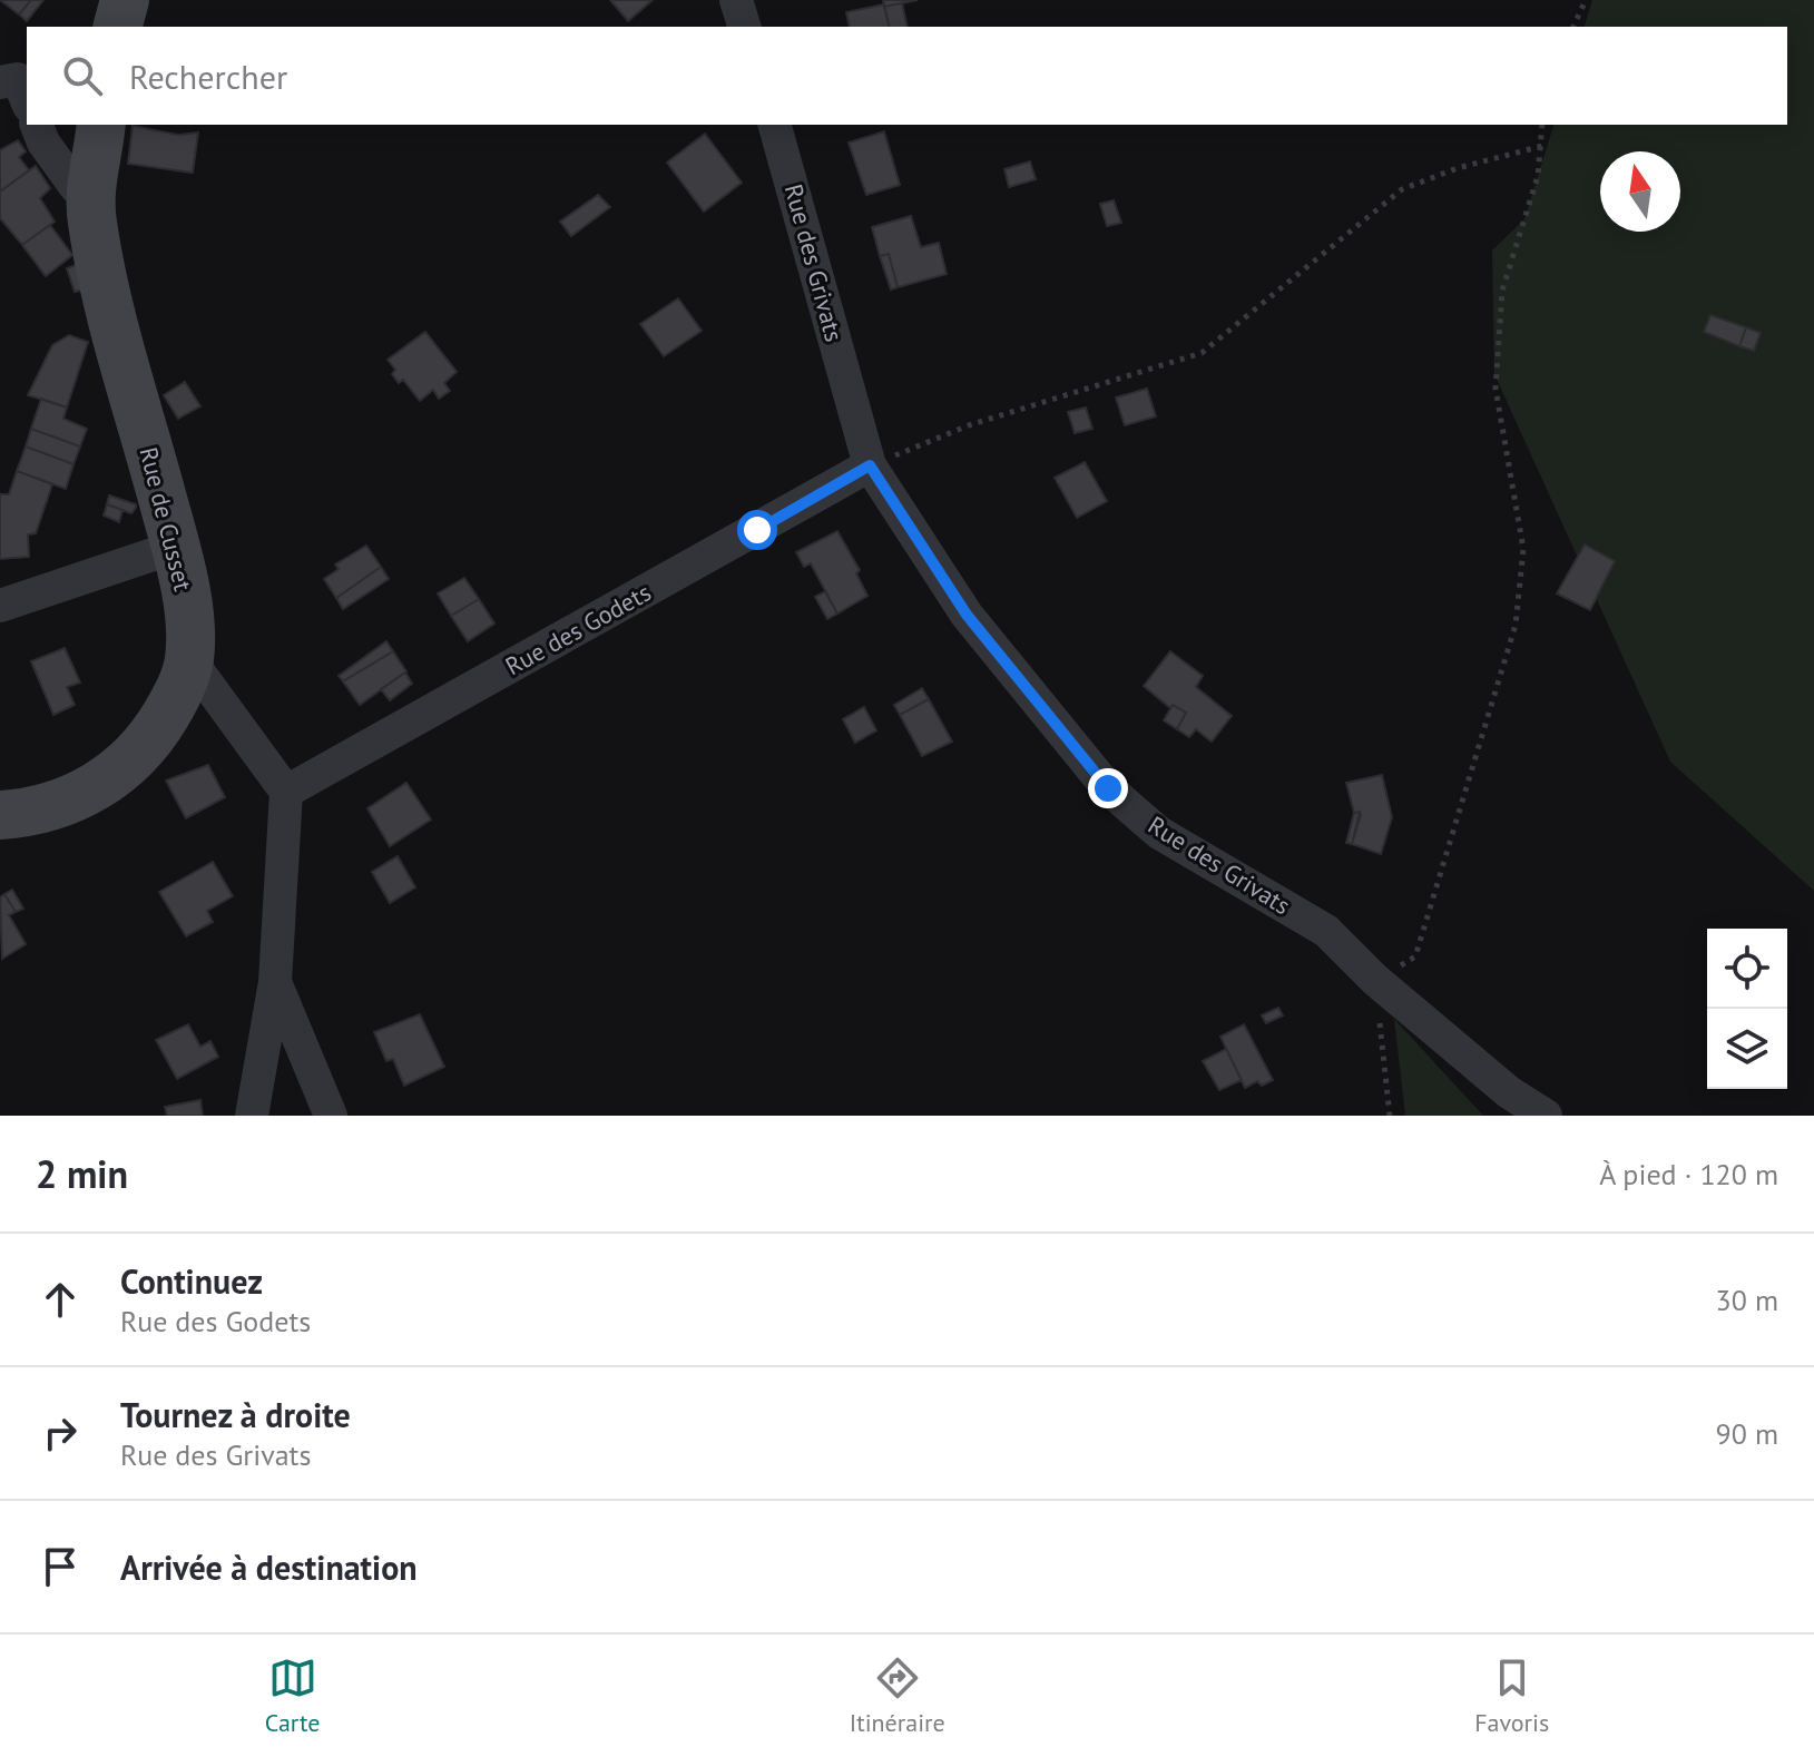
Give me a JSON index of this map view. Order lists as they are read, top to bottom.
{
  "streets": {
    "street": ["Rue des Grivats", "Rue de Cusset", "Rue des Godets"]
  },
  "crossings": [
    ["Rue des Grivats", "Rue des Godets"]
  ],
  "north": "top",
  "page": {
    "search": "Rechercher",
    "heading": ["2 min", "À pied · 120 m"],
    "list": [
      ["Continuez", "Rue des Godets", "30 m"],
      ["Tournez à droite", "Rue des Grivats", "90 m"],
      "Arrivée à destination"
    ],
    "nav": ["Carte", "Itinéraire", "Favoris"]
  }
}
